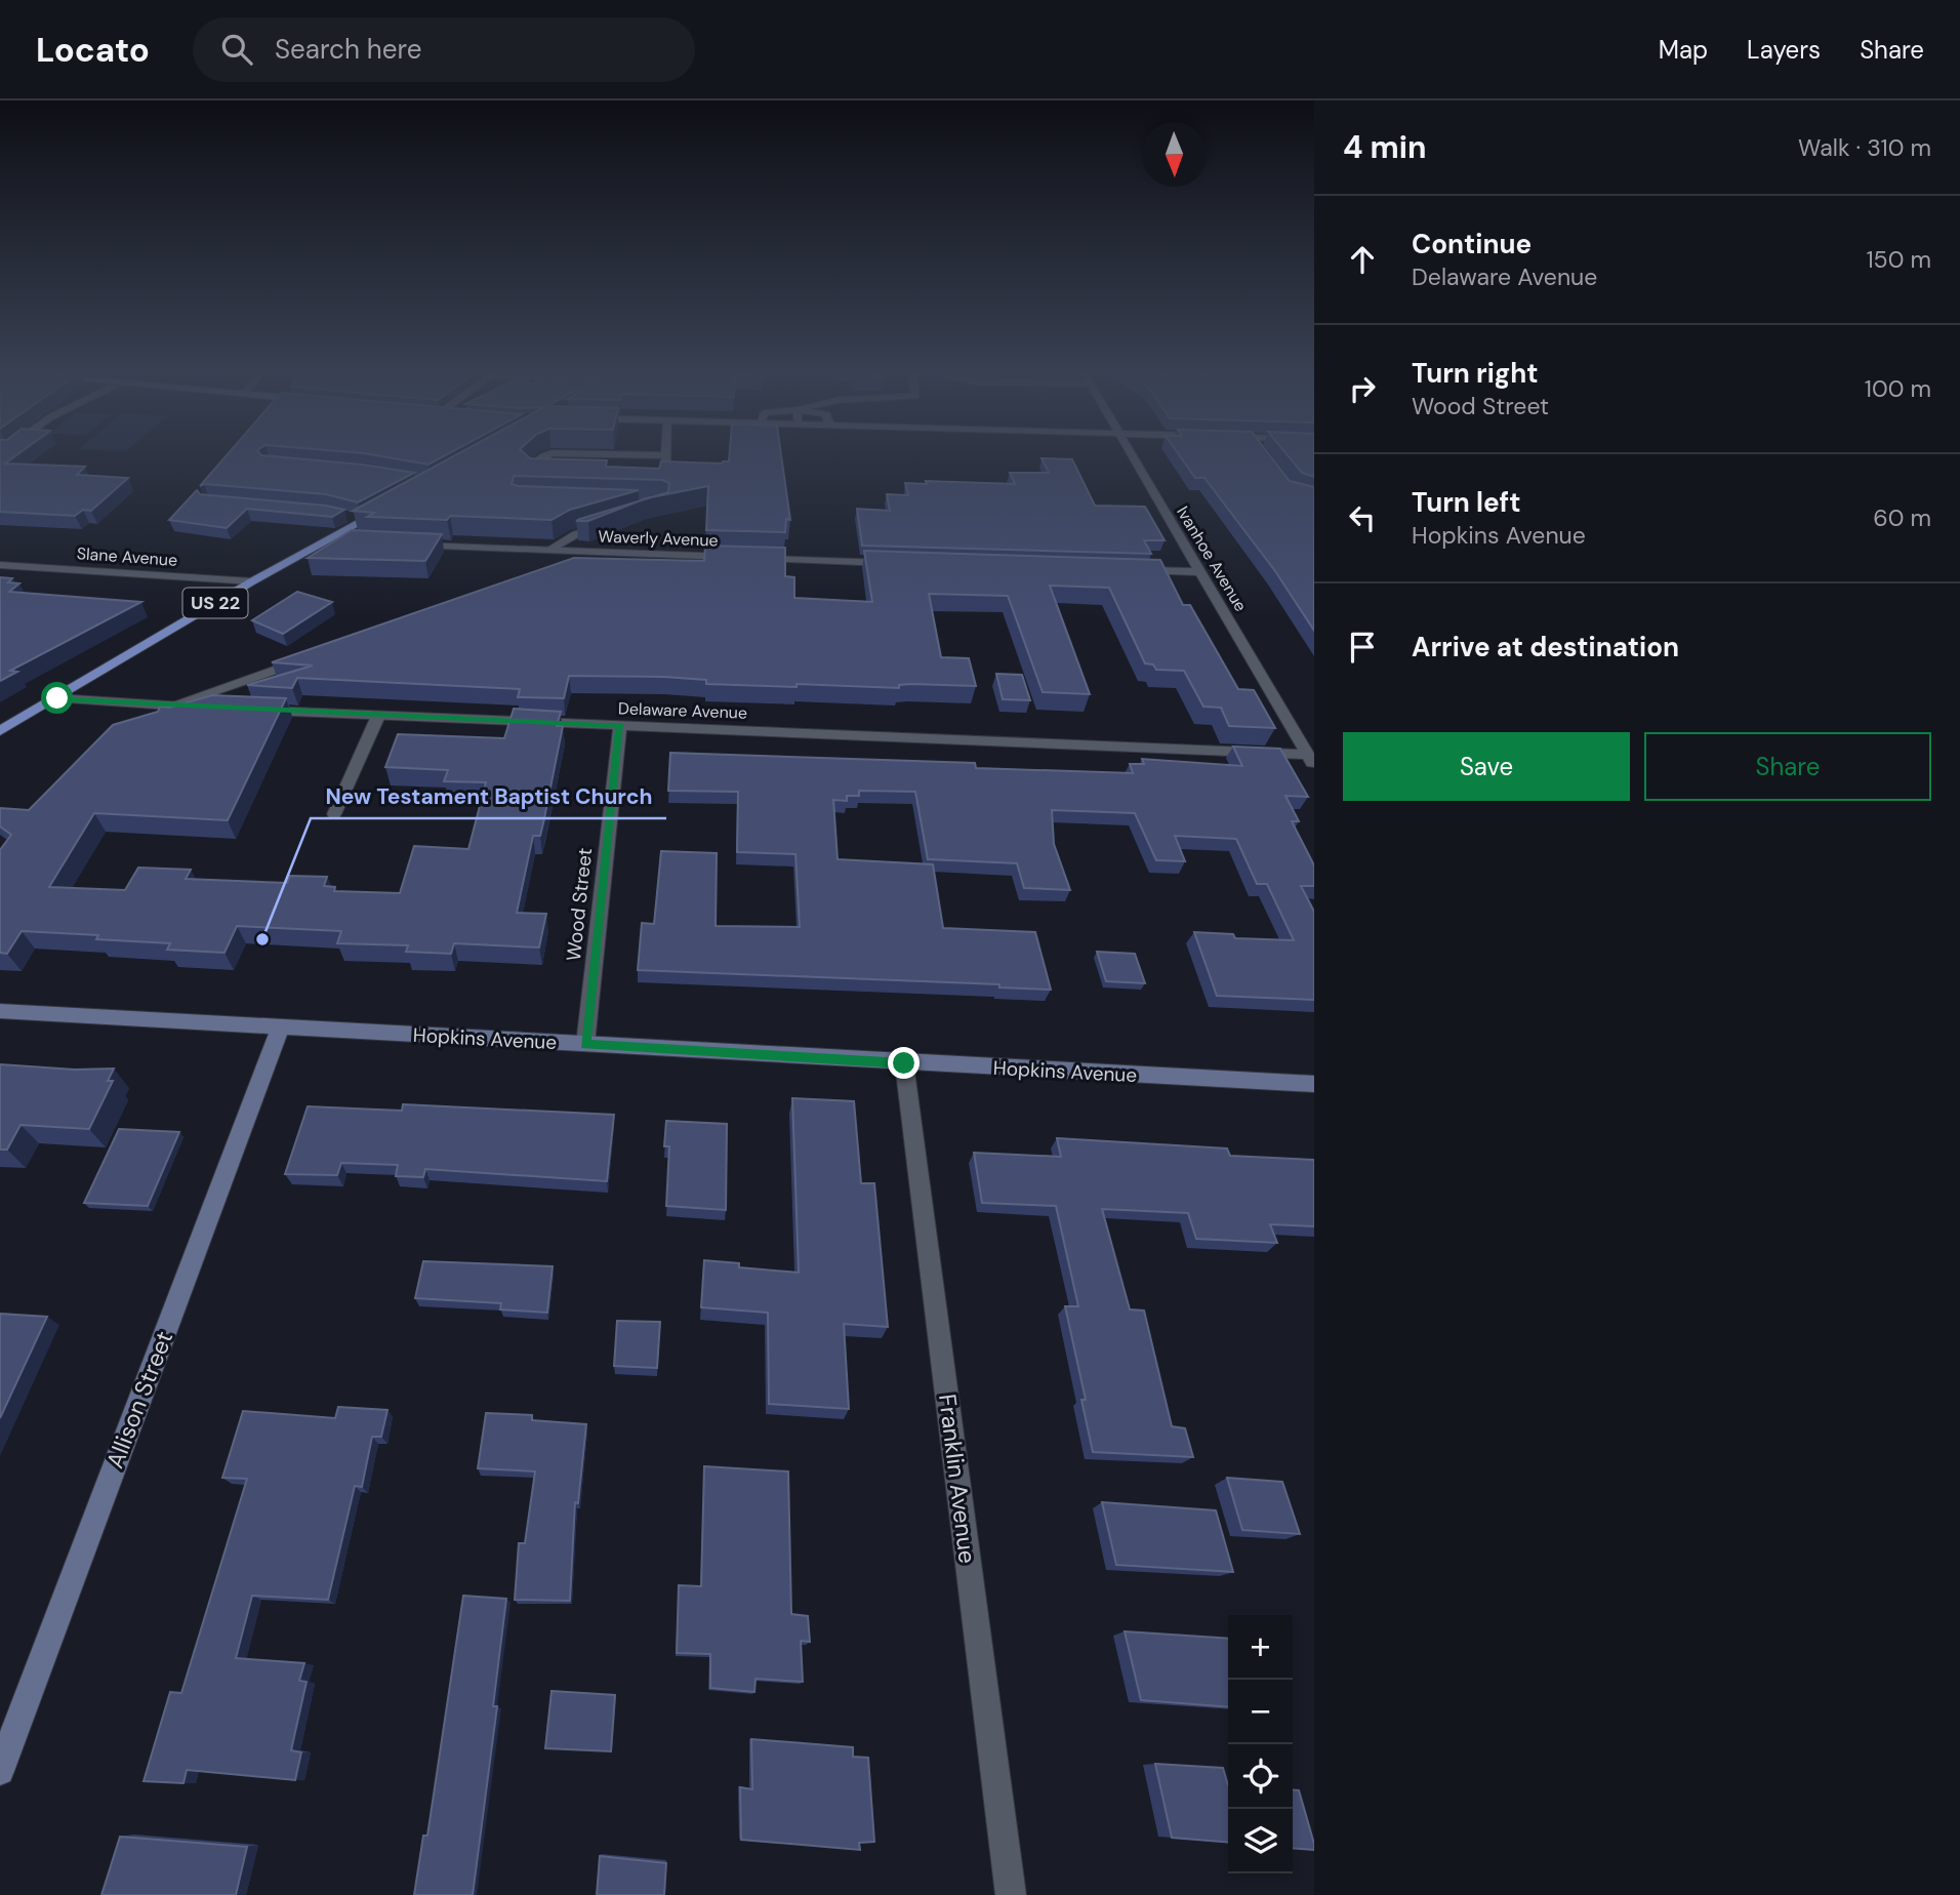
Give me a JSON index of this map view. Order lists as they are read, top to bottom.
{
  "streets": {
    "main road": ["US 22"],
    "street": [
      "Waverly Avenue",
      "Slane Avenue",
      "Ivanhoe Avenue",
      "Delaware Avenue",
      "Wood Street",
      "Hopkins Avenue",
      "Allison Street",
      "Franklin Avenue"
    ]
  },
  "crossings": [
    ["Slane Avenue", "US 22"],
    ["Ivanhoe Avenue", "Delaware Avenue"],
    ["Delaware Avenue", "Wood Street"],
    ["Wood Street", "Hopkins Avenue"],
    ["Hopkins Avenue", "Allison Street"],
    ["Hopkins Avenue", "Franklin Avenue"]
  ],
  "places": ["New Testament Baptist Church"],
  "north": "bottom",
  "page": {
    "header": "Locato",
    "search": "Search here",
    "nav": ["Map", "Layers", "Share"],
    "heading": ["4 min", "Walk · 310 m"],
    "list": [
      ["Continue", "Delaware Avenue", "150 m"],
      ["Turn right", "Wood Street", "100 m"],
      ["Turn left", "Hopkins Avenue", "60 m"],
      "Arrive at destination"
    ],
    "buttons": ["Save", "Share"],
    "map_buttons": ["+", "−"]
  }
}
